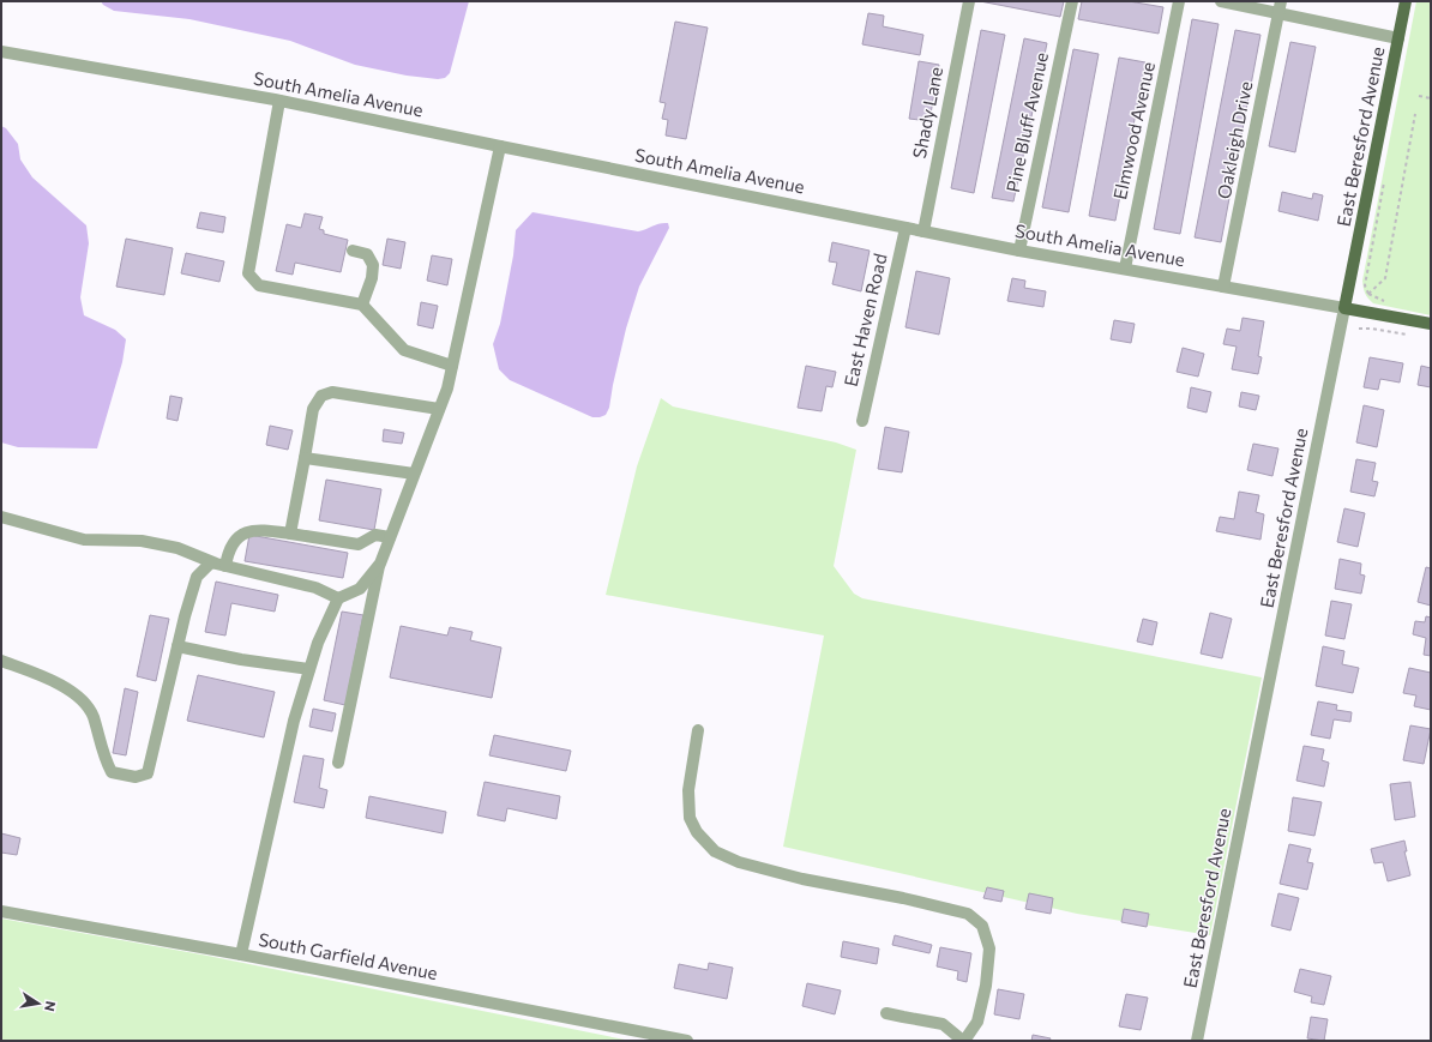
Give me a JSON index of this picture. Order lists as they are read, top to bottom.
{
  "streets": {
    "main road": ["South Amelia Avenue", "East Beresford Avenue"],
    "street": [
      "Shady Lane",
      "Pine Bluff Avenue",
      "Elmwood Avenue",
      "Oakleigh Drive",
      "East Haven Road",
      "South Garfield Avenue"
    ]
  },
  "crossings": [
    ["South Amelia Avenue", "Shady Lane"],
    ["South Amelia Avenue", "Pine Bluff Avenue"],
    ["South Amelia Avenue", "Elmwood Avenue"],
    ["South Amelia Avenue", "East Beresford Avenue"],
    ["South Amelia Avenue", "Oakleigh Drive"],
    ["South Amelia Avenue", "East Haven Road"]
  ],
  "north": "right"
}
